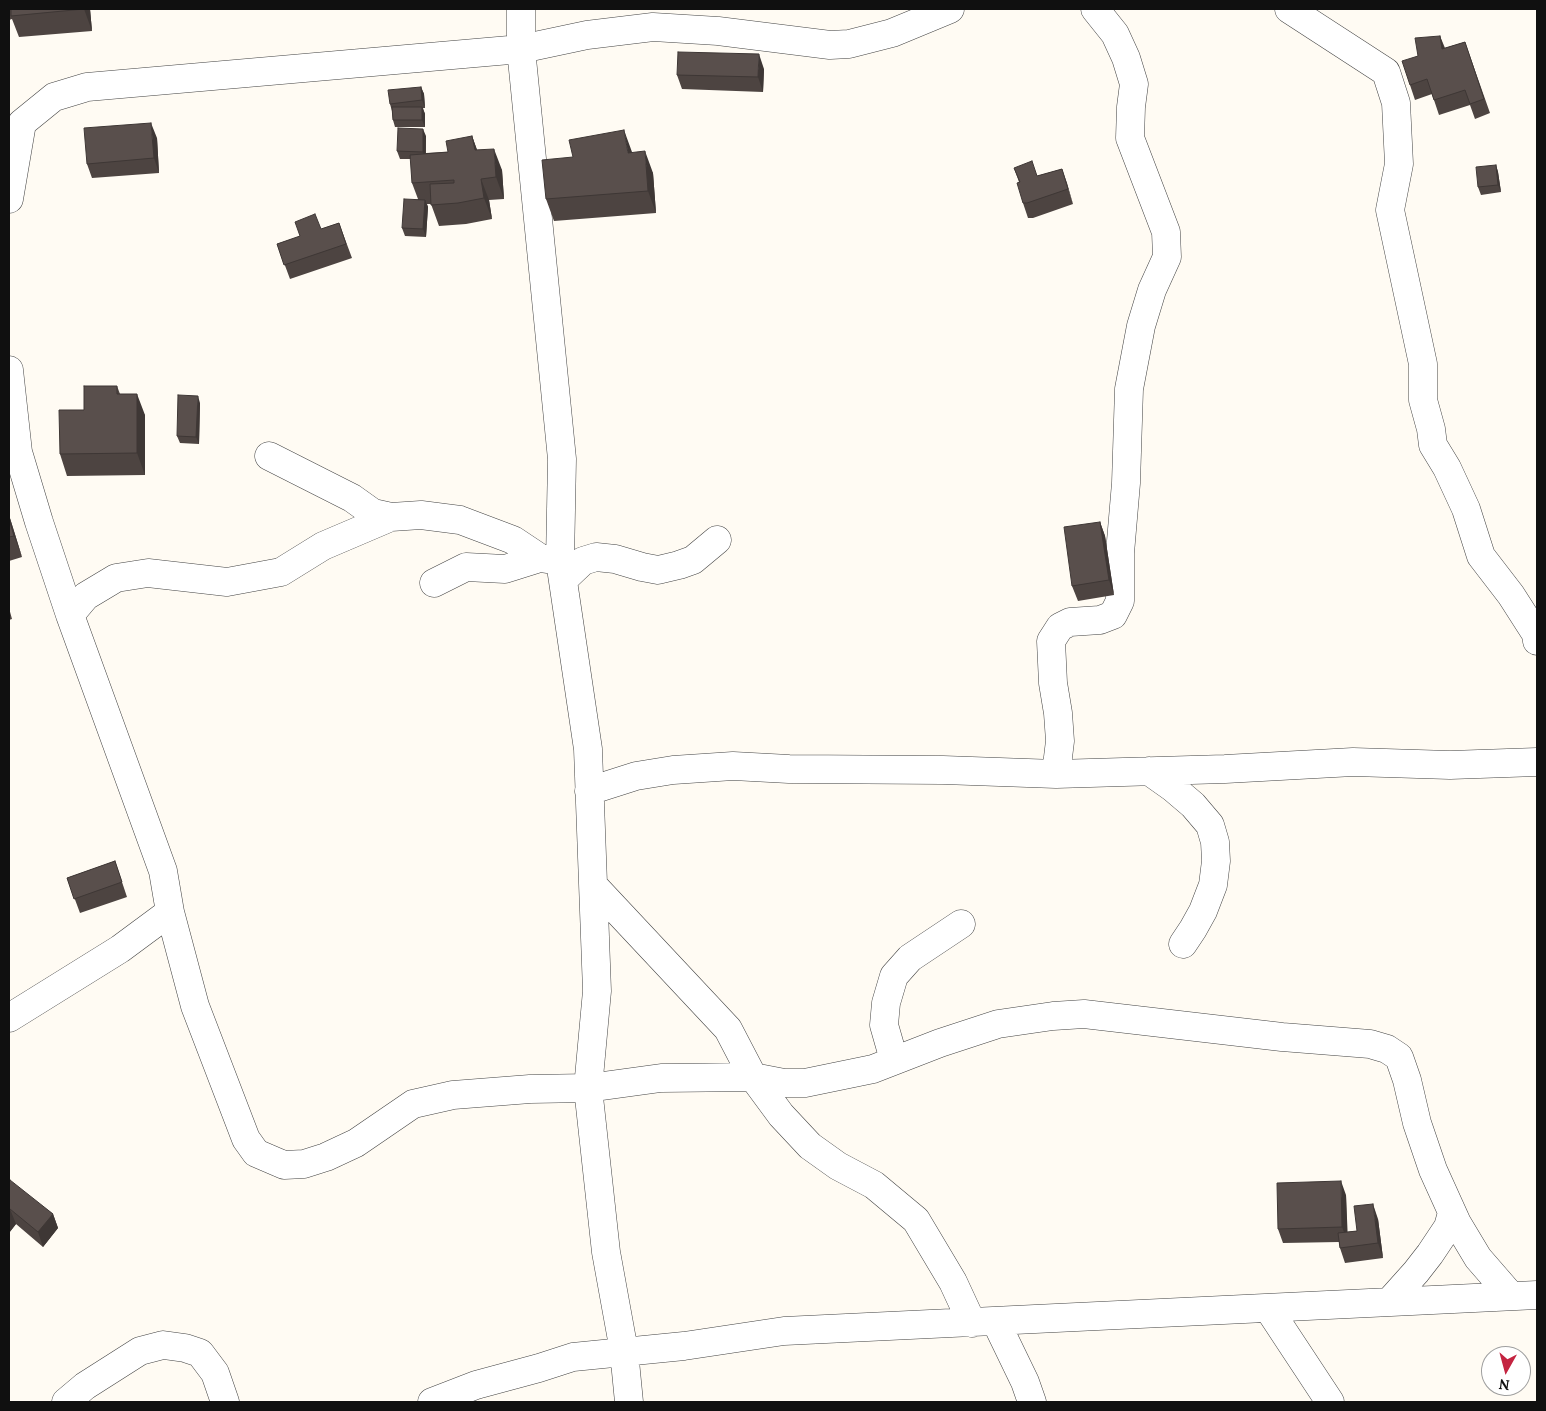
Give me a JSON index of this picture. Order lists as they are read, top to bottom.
{
  "north": "bottom"
}
